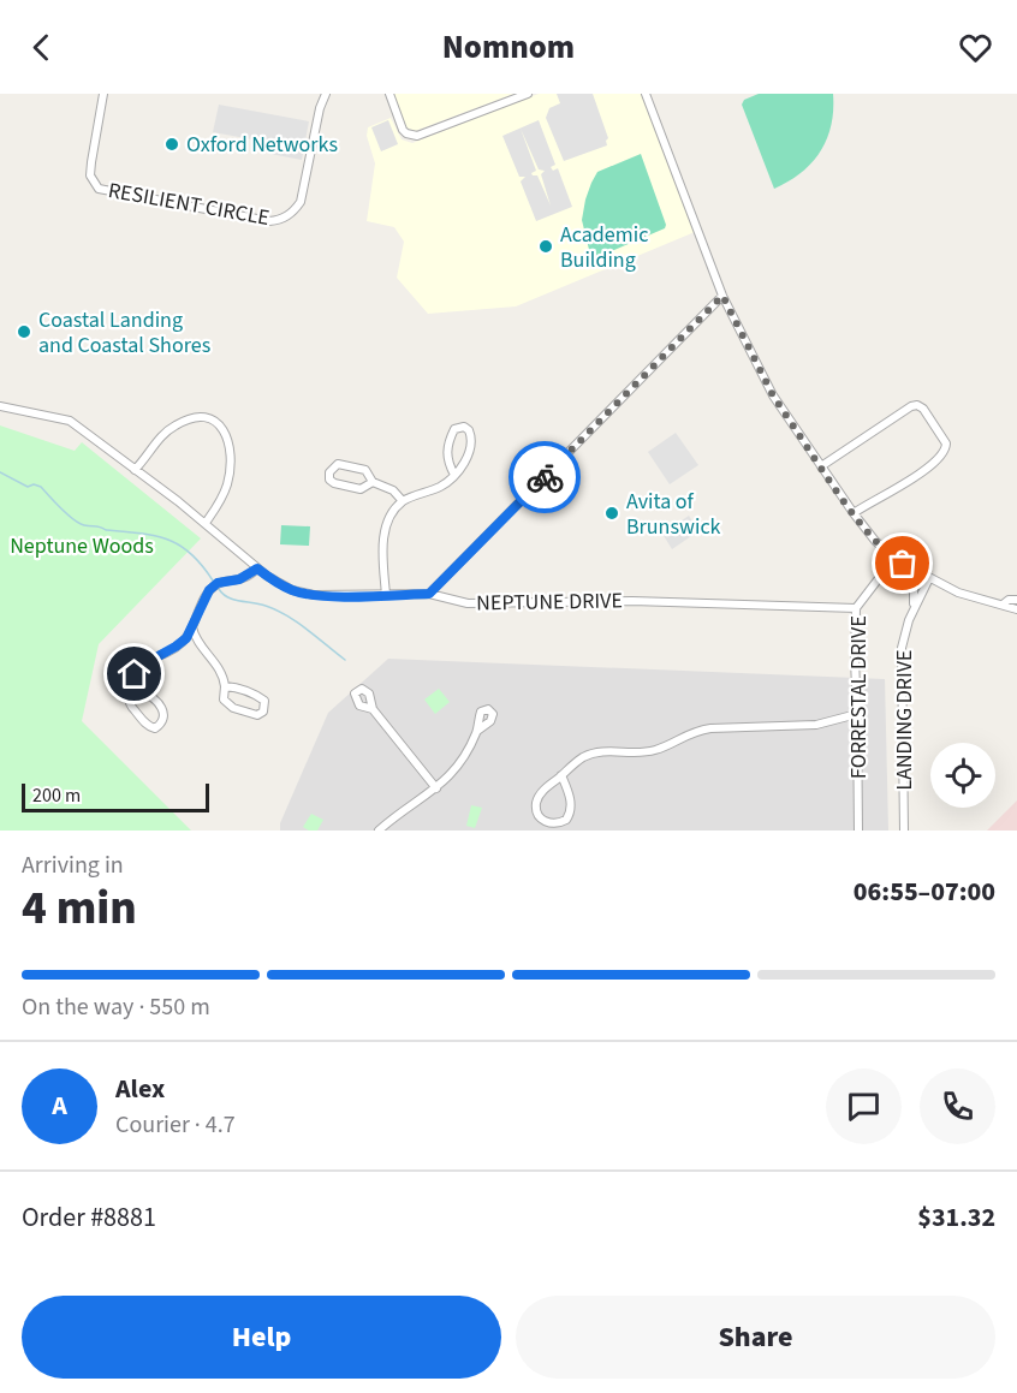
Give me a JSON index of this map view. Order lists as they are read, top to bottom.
{
  "streets": {
    "street": [
      "RESILIENT CIRCLE",
      "NEPTUNE DRIVE",
      "FORRESTAL DRIVE",
      "LANDING DRIVE"
    ]
  },
  "crossings": [
    ["NEPTUNE DRIVE", "FORRESTAL DRIVE"]
  ],
  "parks": ["Neptune Woods"],
  "places": [
    "Oxford Networks",
    "Academic Building",
    "Coastal Landing and Coastal Shores",
    "Avita of Brunswick"
  ],
  "scale_bar": "200 m",
  "page": {
    "header": "Nomnom",
    "scale": "200 m",
    "heading": ["4 min", "Arriving in", "06:55–07:00"],
    "panel": [
      "Alex",
      "Courier · 4.7",
      "Order #8881",
      "$31.32"
    ],
    "bar": "On the way · 550 m",
    "round": "A",
    "buttons": ["Help", "Share"]
  }
}
